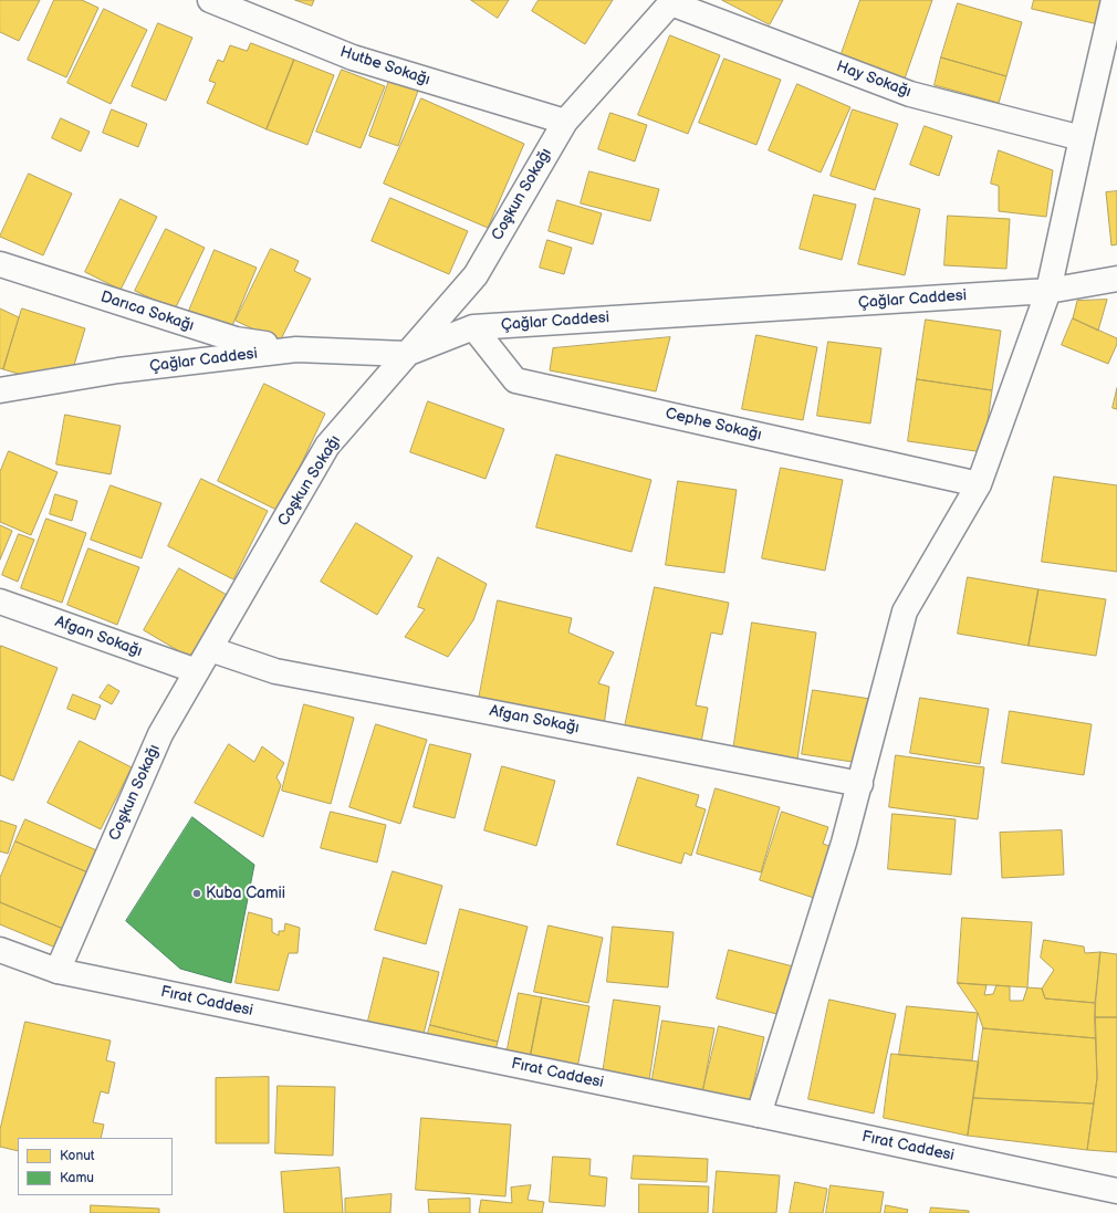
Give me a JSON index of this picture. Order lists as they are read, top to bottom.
{
  "streets": {
    "street": [
      "Hutbe Sokağı",
      "Hay Sokağı",
      "Coşkun Sokağı",
      "Çağlar Caddesi",
      "Darıca Sokağı",
      "Cephe Sokağı",
      "Afgan Sokağı",
      "Fırat Caddesi"
    ]
  },
  "crossings": [
    ["Hutbe Sokağı", "Coşkun Sokağı"],
    ["Hay Sokağı", "Coşkun Sokağı"],
    ["Coşkun Sokağı", "Çağlar Caddesi"],
    ["Coşkun Sokağı", "Afgan Sokağı"],
    ["Coşkun Sokağı", "Fırat Caddesi"],
    ["Çağlar Caddesi", "Darıca Sokağı"],
    ["Çağlar Caddesi", "Cephe Sokağı"]
  ],
  "places": ["Kuba Camii"],
  "legend": ["Konut", "Kamu"]
}
